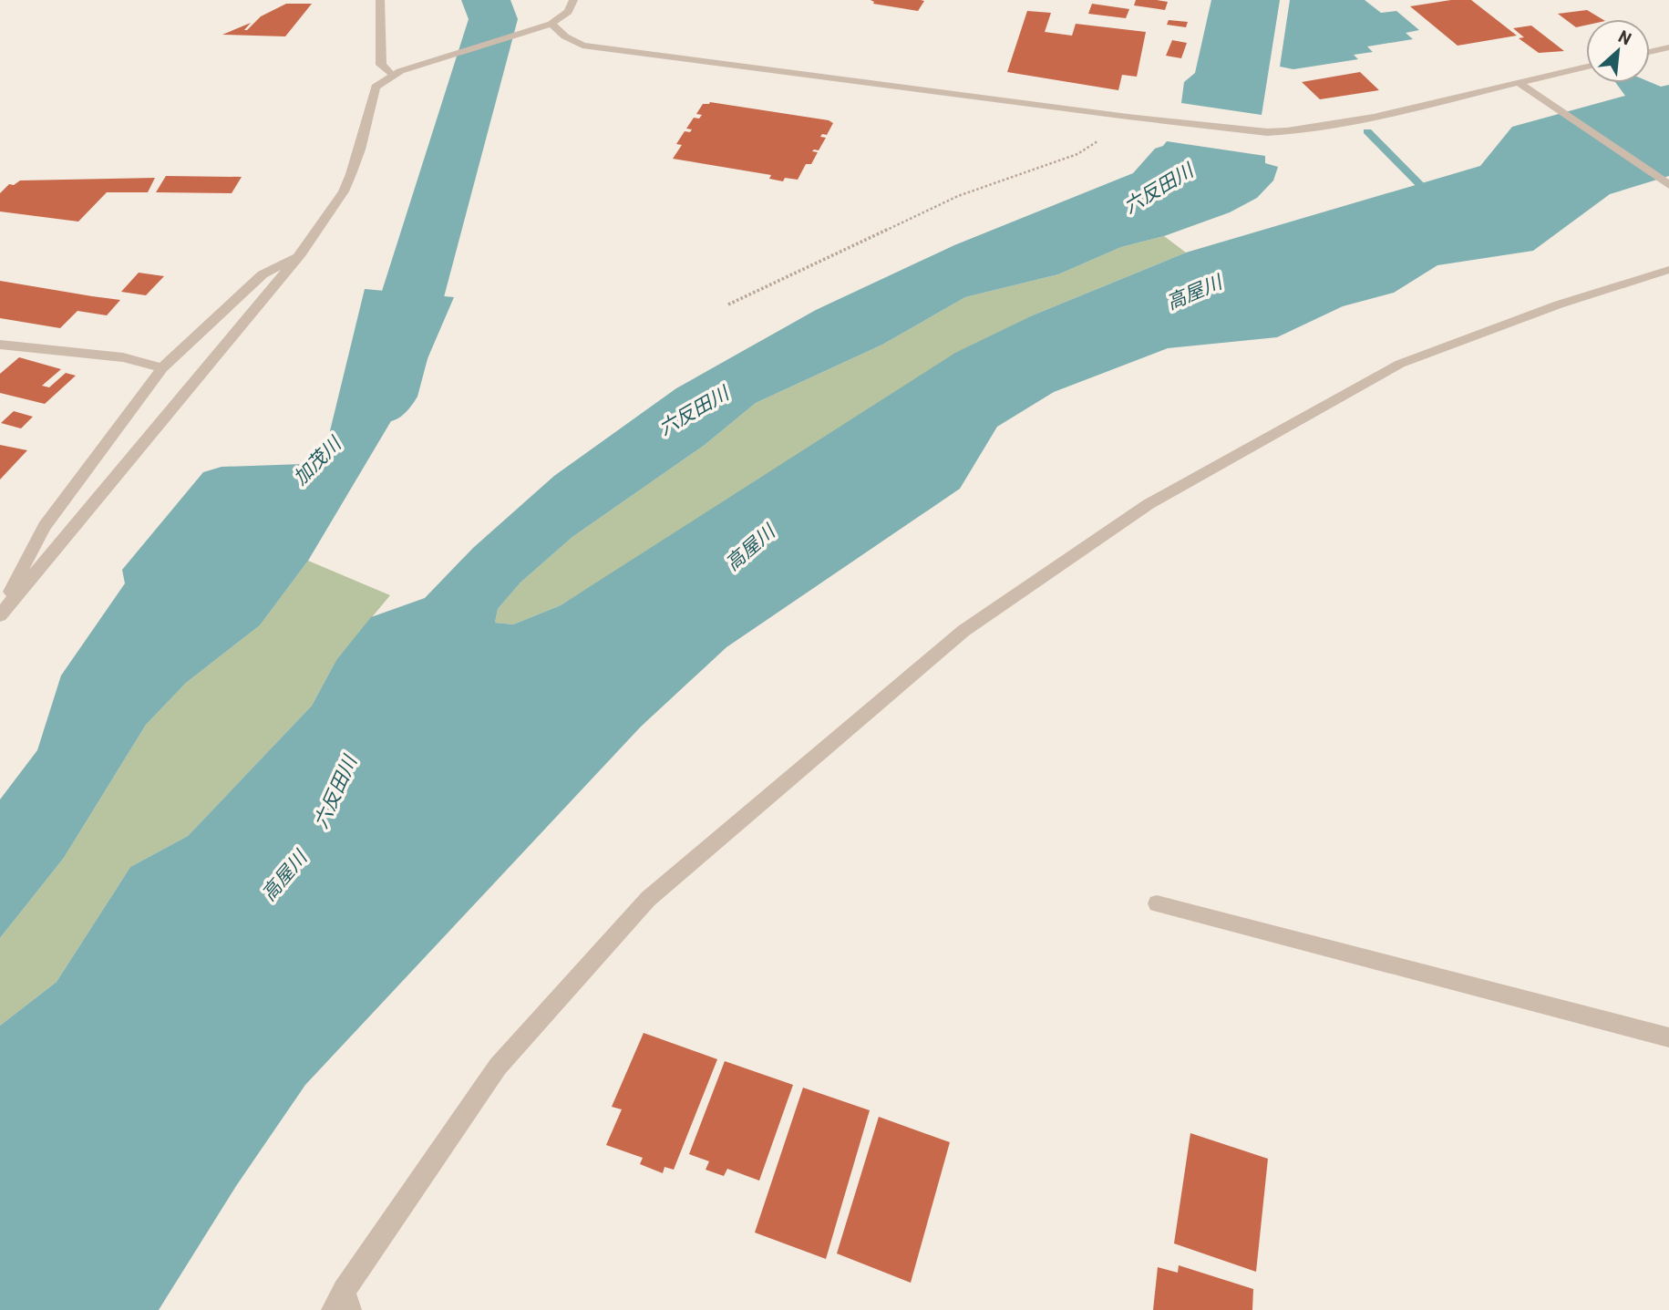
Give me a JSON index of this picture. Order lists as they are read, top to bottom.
{
  "water": ["六反田川", "高屋川", "加茂川"],
  "north": "top right"
}
